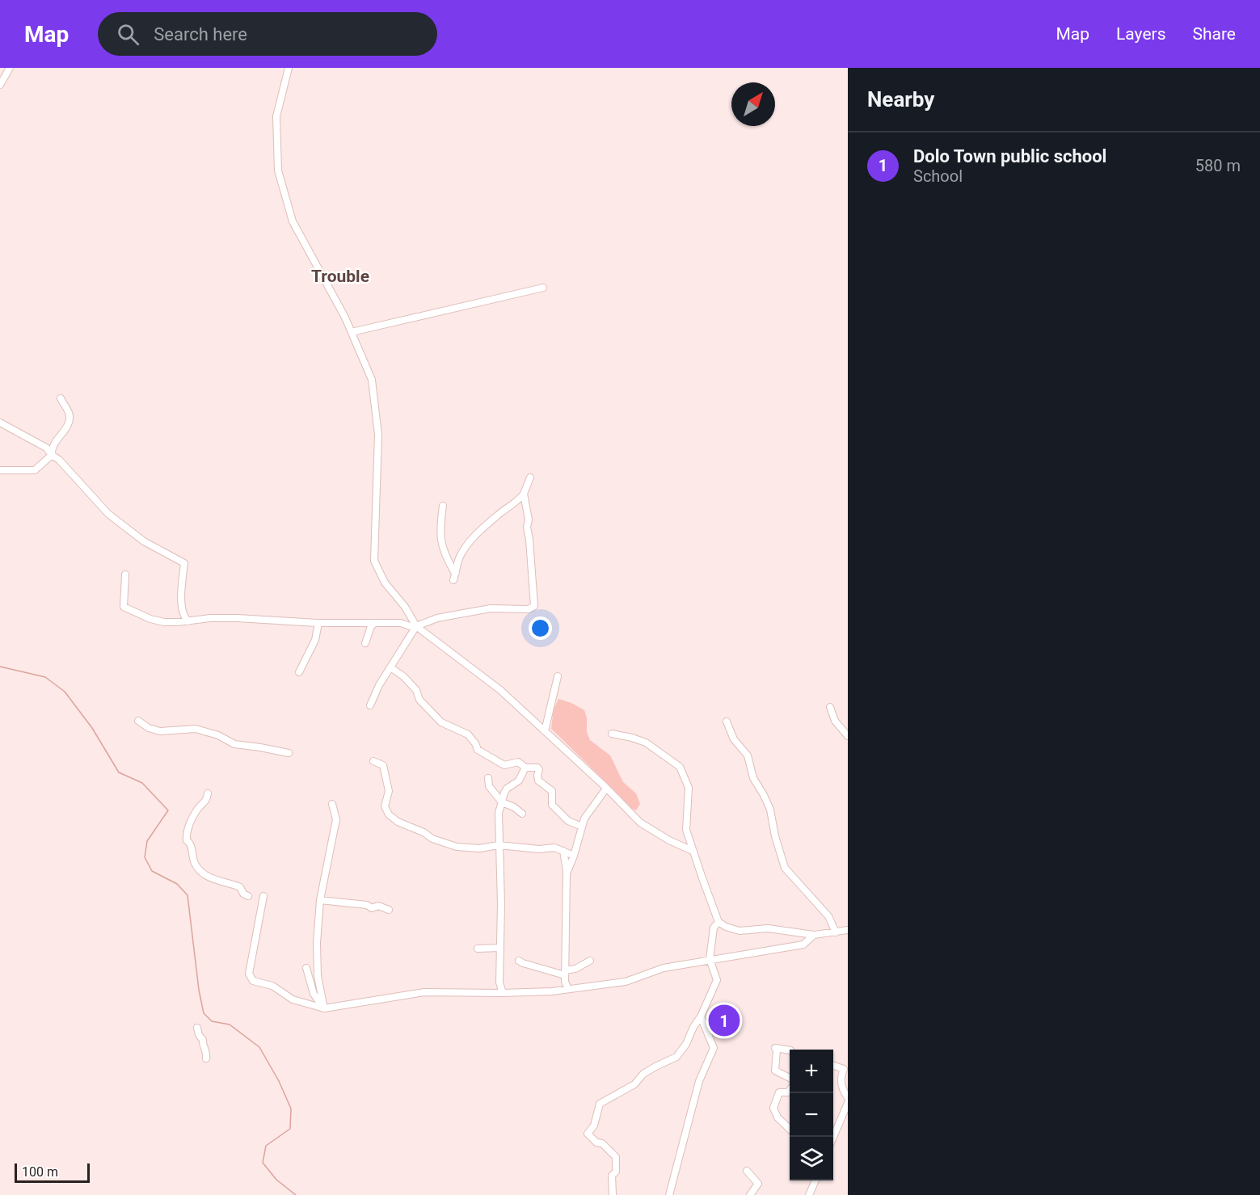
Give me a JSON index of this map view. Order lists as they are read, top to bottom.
{
  "districts": ["Trouble"],
  "scale_bar": "100 m",
  "north": "top right",
  "page": {
    "header": "Map",
    "search": "Search here",
    "nav": ["Map", "Layers", "Share"],
    "heading": "Nearby",
    "list": [
      {
        "mark": "1",
        "name": "Dolo Town public school",
        "note": "School",
        "value": "580 m"
      }
    ],
    "pins": "1",
    "map_buttons": ["+", "−"],
    "scale": "100 m"
  }
}
